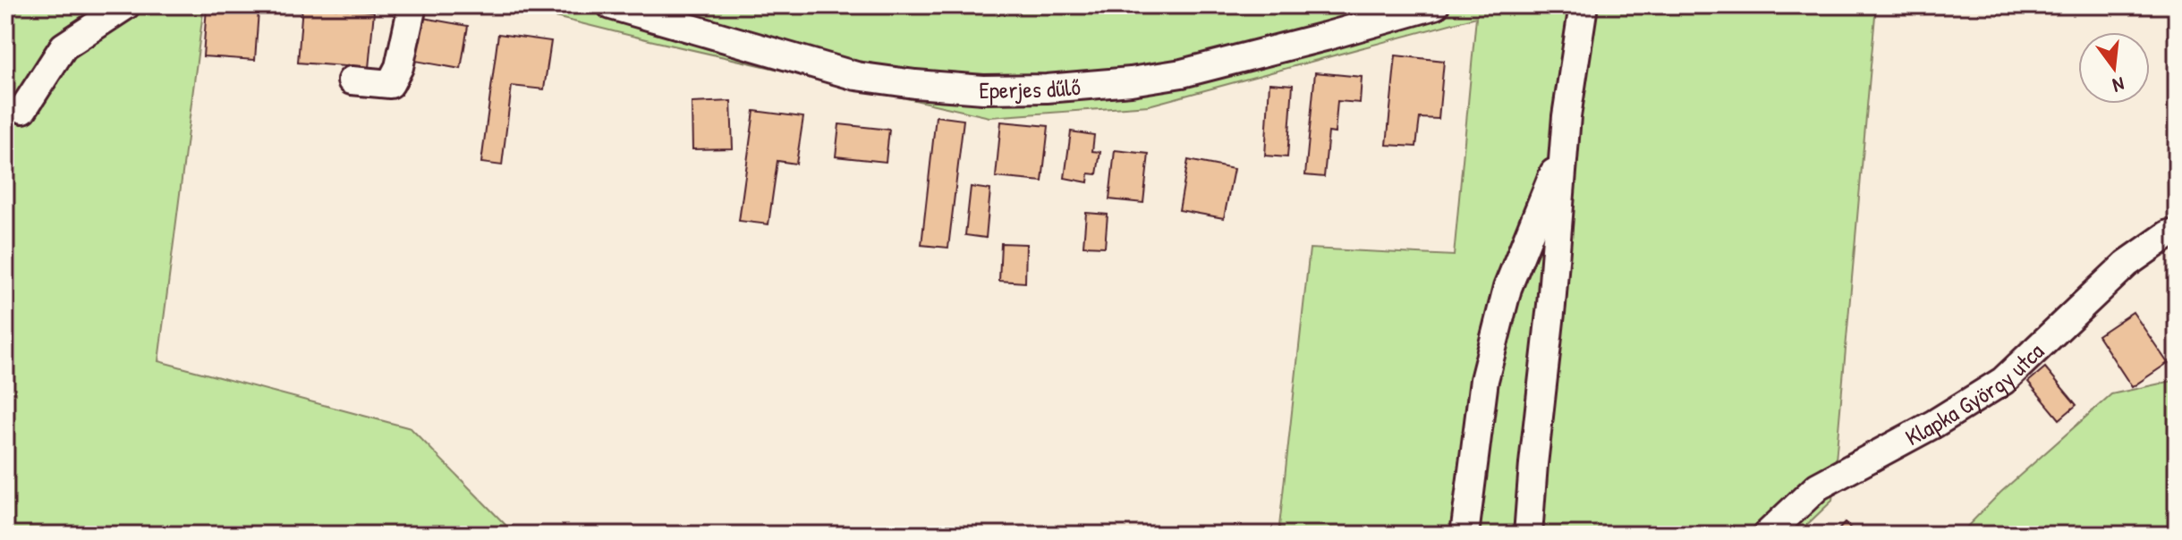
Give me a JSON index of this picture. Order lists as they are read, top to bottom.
{
  "streets": {
    "street": ["Eperjes dűlő", "Klapka György utca"]
  },
  "north": "bottom"
}
